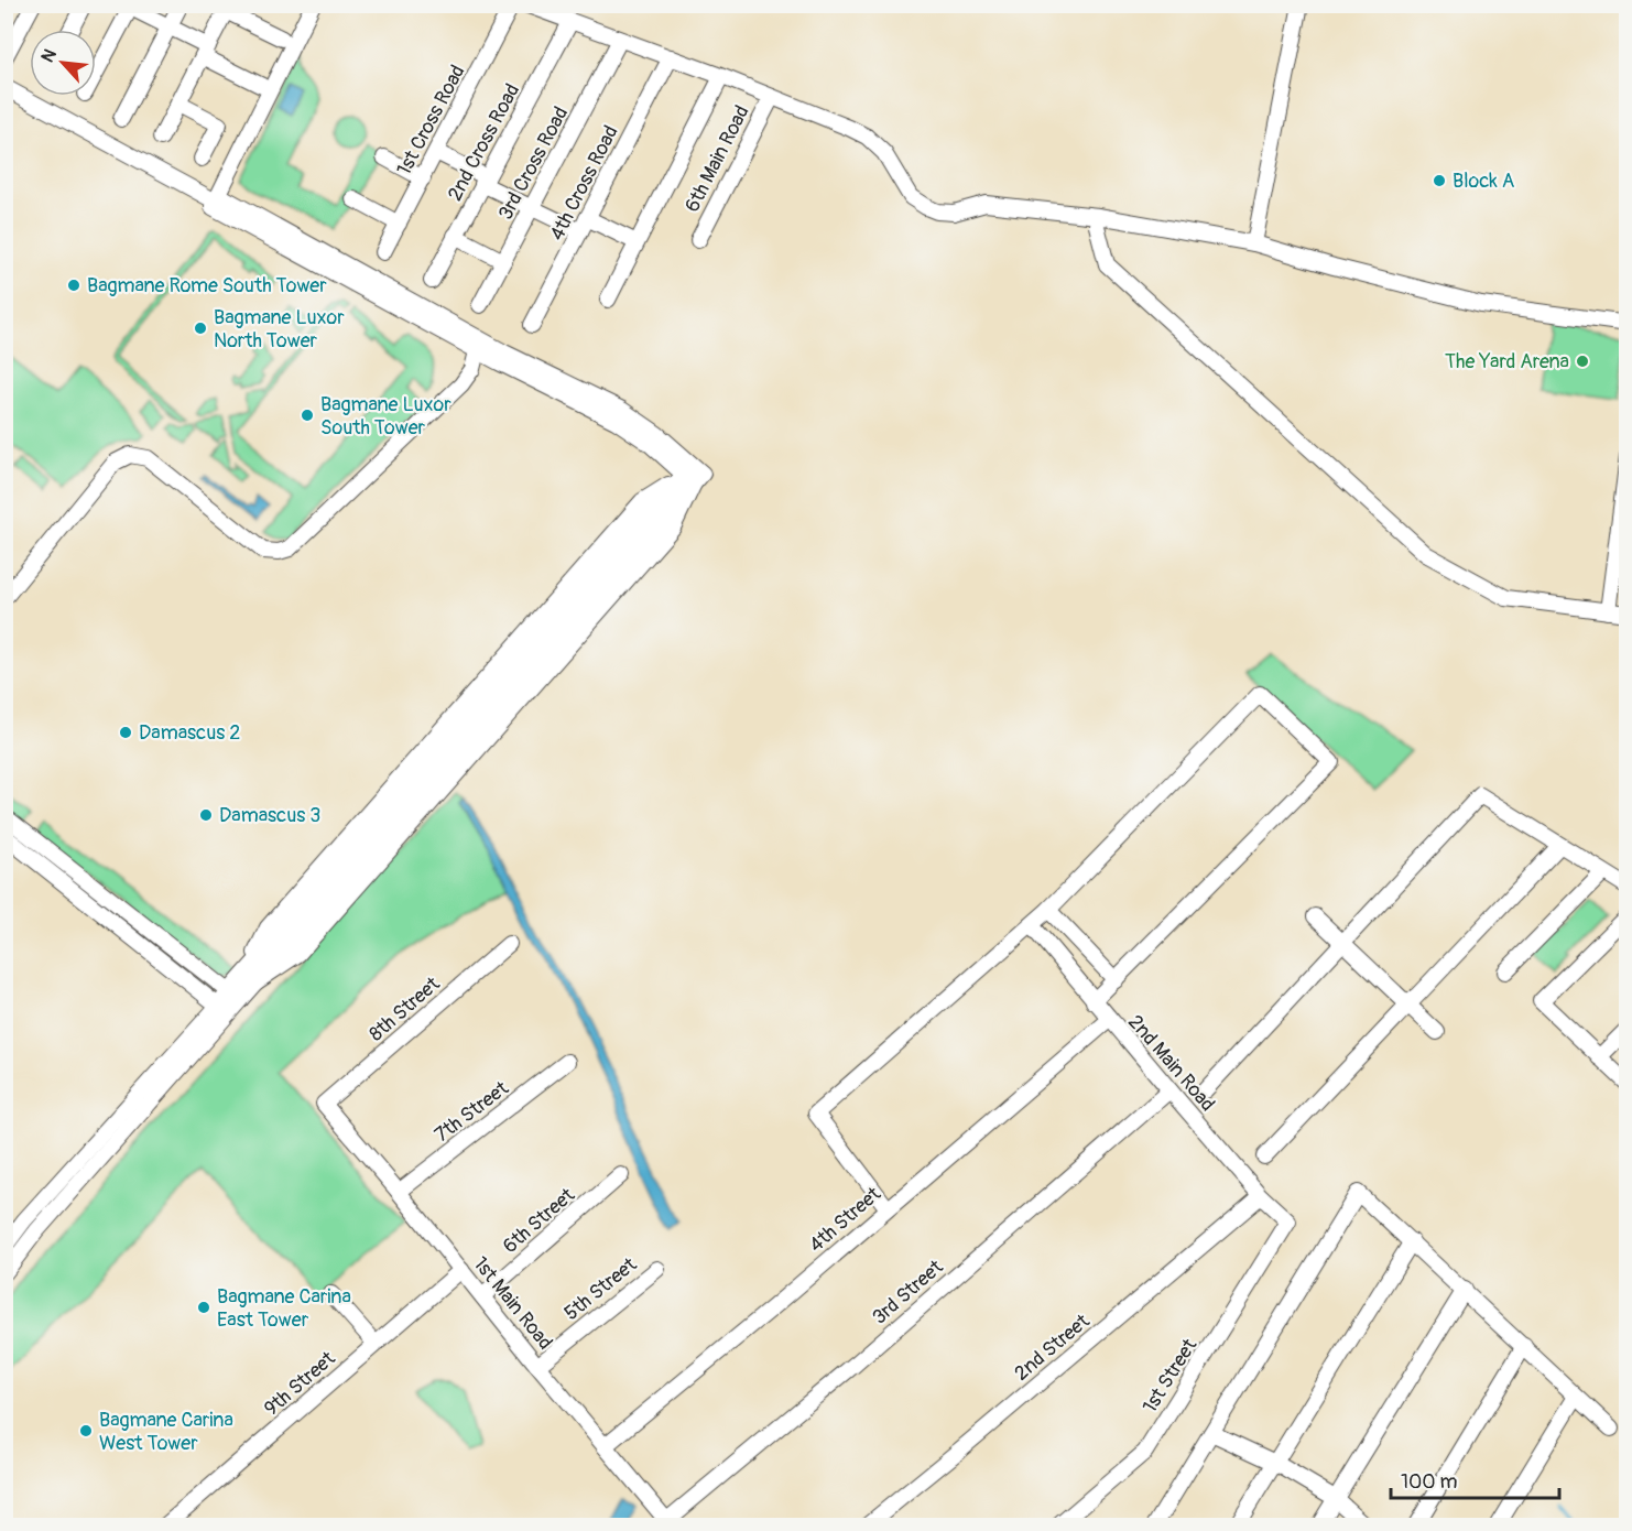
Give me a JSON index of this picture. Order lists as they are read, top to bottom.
{
  "streets": {
    "street": [
      "1st Cross Road",
      "2nd Cross Road",
      "6th Main Road",
      "3rd Cross Road",
      "4th Cross Road",
      "8th Street",
      "2nd Main Road",
      "7th Street",
      "4th Street",
      "6th Street",
      "5th Street",
      "3rd Street",
      "1st Main Road",
      "2nd Street",
      "1st Street",
      "9th Street"
    ]
  },
  "crossings": [
    ["8th Street", "1st Main Road"],
    ["2nd Main Road", "4th Street"],
    ["2nd Main Road", "3rd Street"],
    ["2nd Main Road", "2nd Street"],
    ["2nd Main Road", "1st Street"],
    ["7th Street", "1st Main Road"],
    ["4th Street", "1st Main Road"],
    ["6th Street", "1st Main Road"],
    ["5th Street", "1st Main Road"],
    ["3rd Street", "1st Main Road"],
    ["1st Main Road", "9th Street"]
  ],
  "places": [
    "Block A",
    "Bagmane Rome South Tower",
    "Bagmane Luxor North Tower",
    "The Yard Arena",
    "Bagmane Luxor South Tower",
    "Damascus 2",
    "Damascus 3",
    "Bagmane Carina East Tower",
    "Bagmane Carina West Tower"
  ],
  "scale_bar": "100 m",
  "north": "top left"
}
